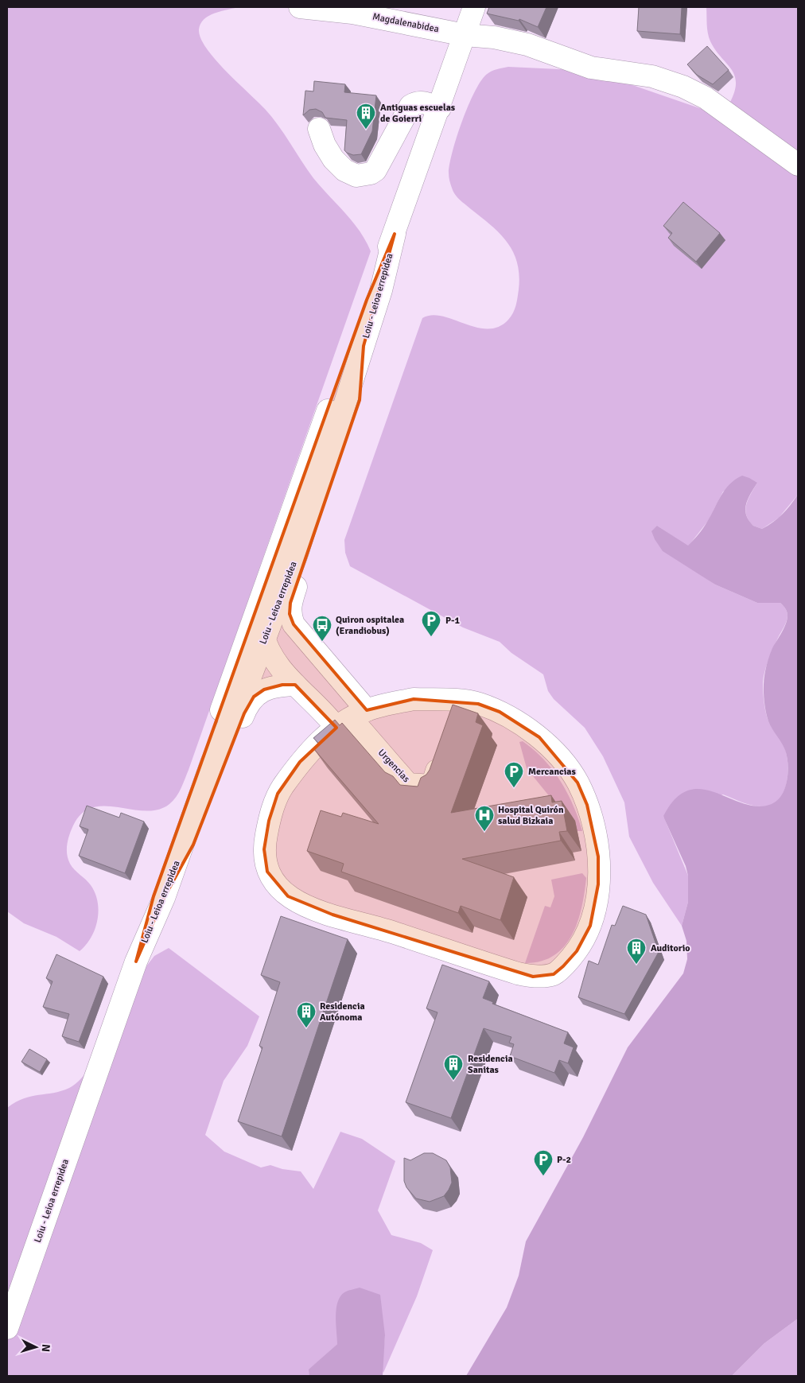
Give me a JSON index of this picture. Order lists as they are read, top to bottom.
{
  "streets": {
    "main road": ["Magdalenabidea", "Loiu - Leioa errepidea", "Urgencias"]
  },
  "crossings": [
    ["Magdalenabidea", "Loiu - Leioa errepidea"]
  ],
  "places": {
    "building": [
      "Antiguas escuelas de Goierri",
      "Auditorio",
      "Residencia Autónoma",
      "Residencia Sanitas"
    ],
    "parking": ["P-1", "Mercancias", "P-2"],
    "bus stop": ["Quiron ospitalea (Erandiobus)"],
    "hospital": ["Hospital Quirón salud Bizkaia"]
  },
  "north": "right"
}
